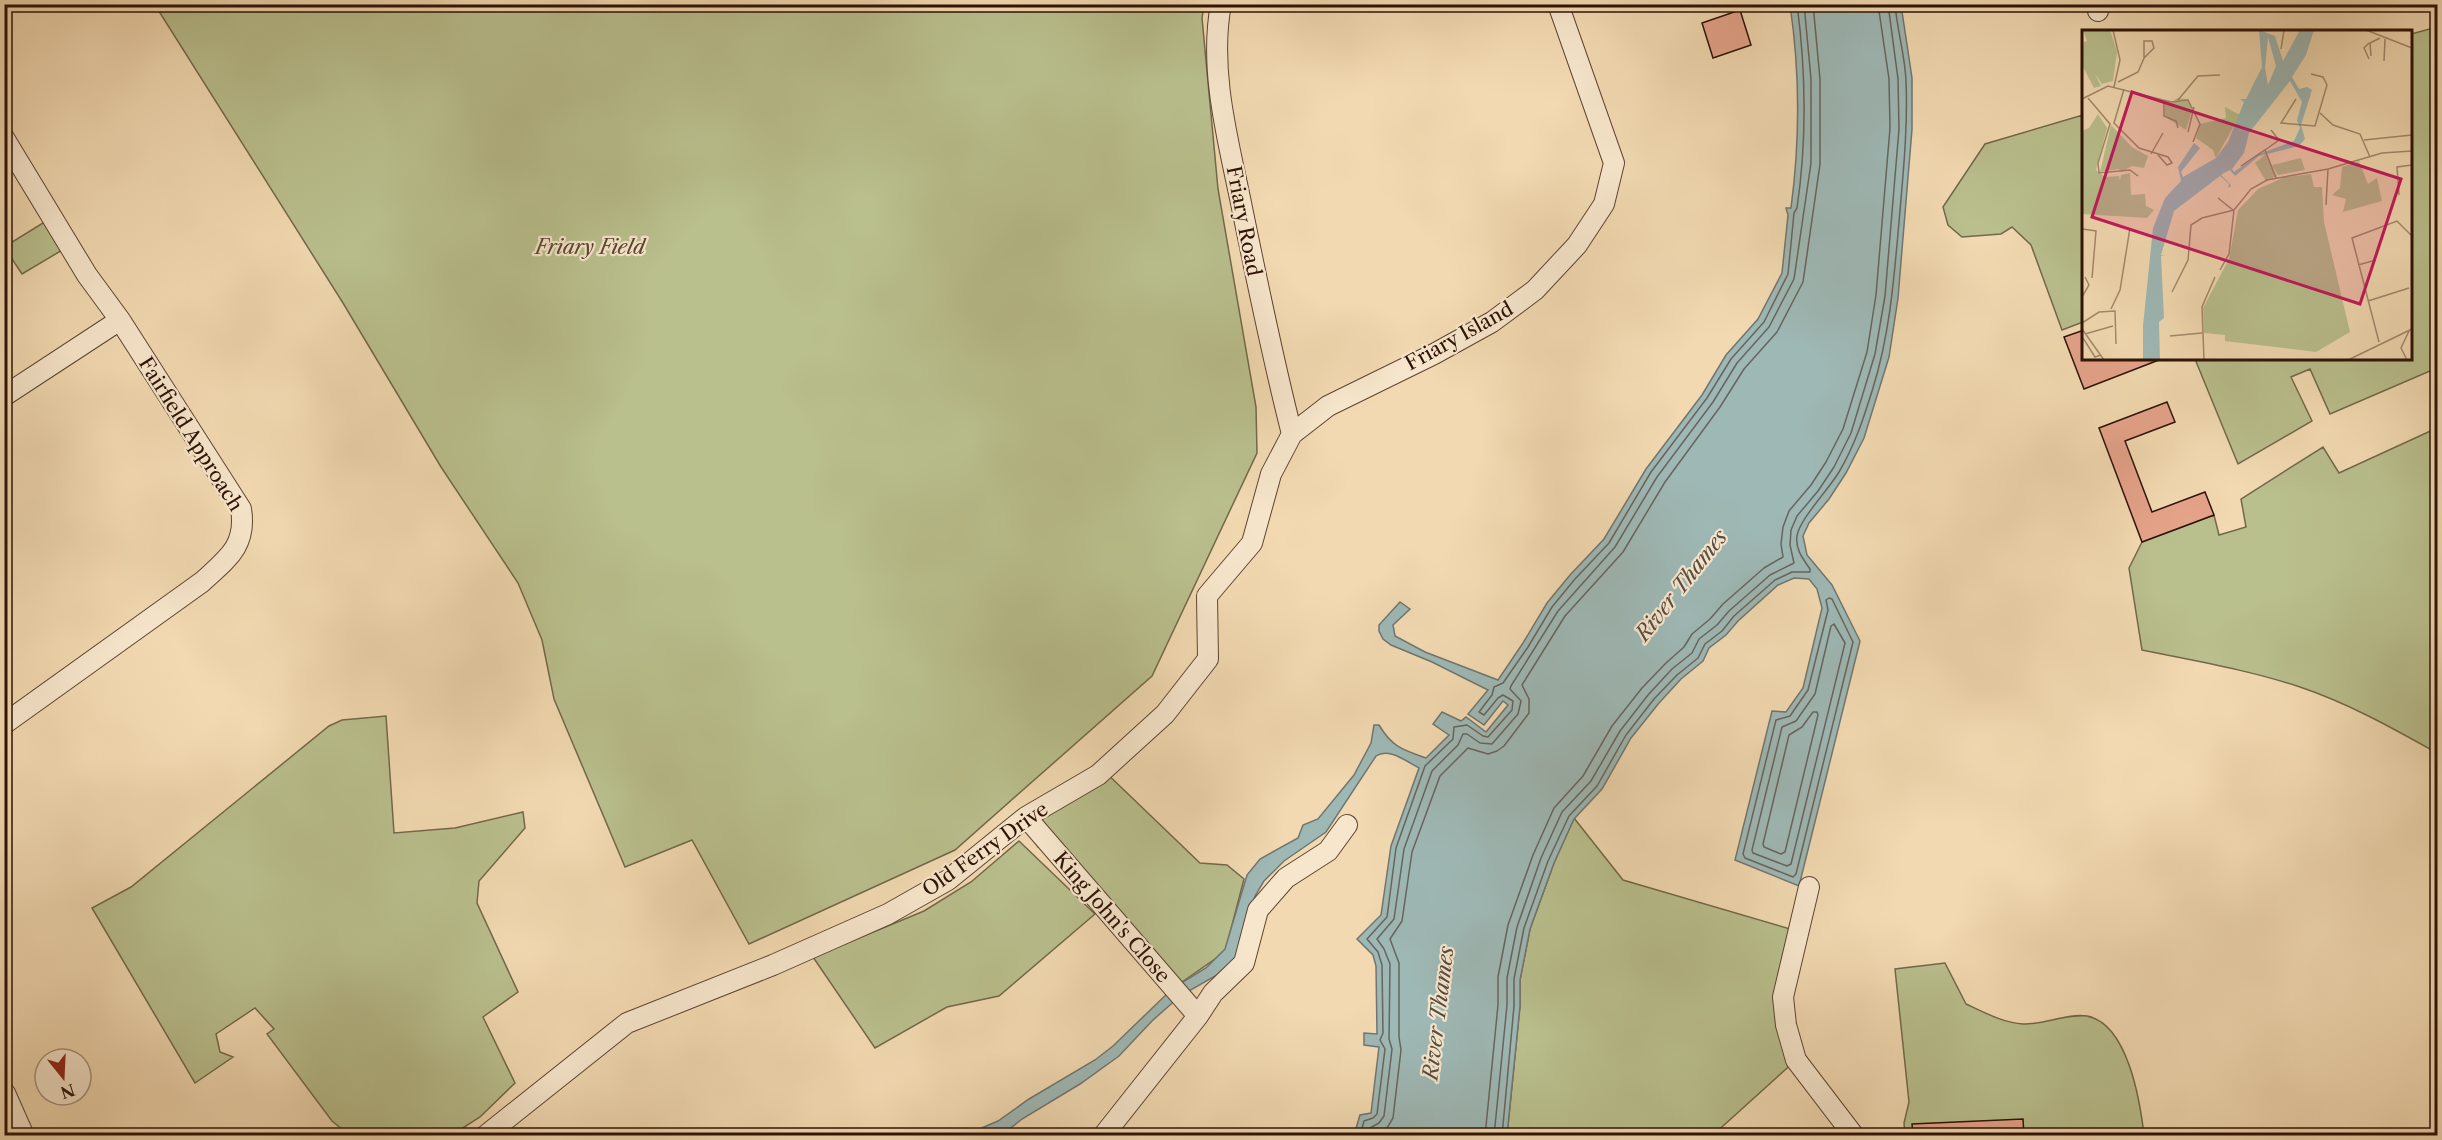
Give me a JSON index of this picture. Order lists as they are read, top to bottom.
{
  "streets": {
    "street": [
      "Friary Road",
      "Friary Island",
      "Fairfield Approach",
      "Old Ferry Drive",
      "King John's Close"
    ]
  },
  "crossings": [
    ["Friary Road", "Friary Island"],
    ["Friary Road", "Old Ferry Drive"],
    ["Friary Island", "Old Ferry Drive"],
    ["Old Ferry Drive", "King John's Close"]
  ],
  "water": ["River Thames"],
  "parks": ["Friary Field"],
  "north": "bottom"
}
